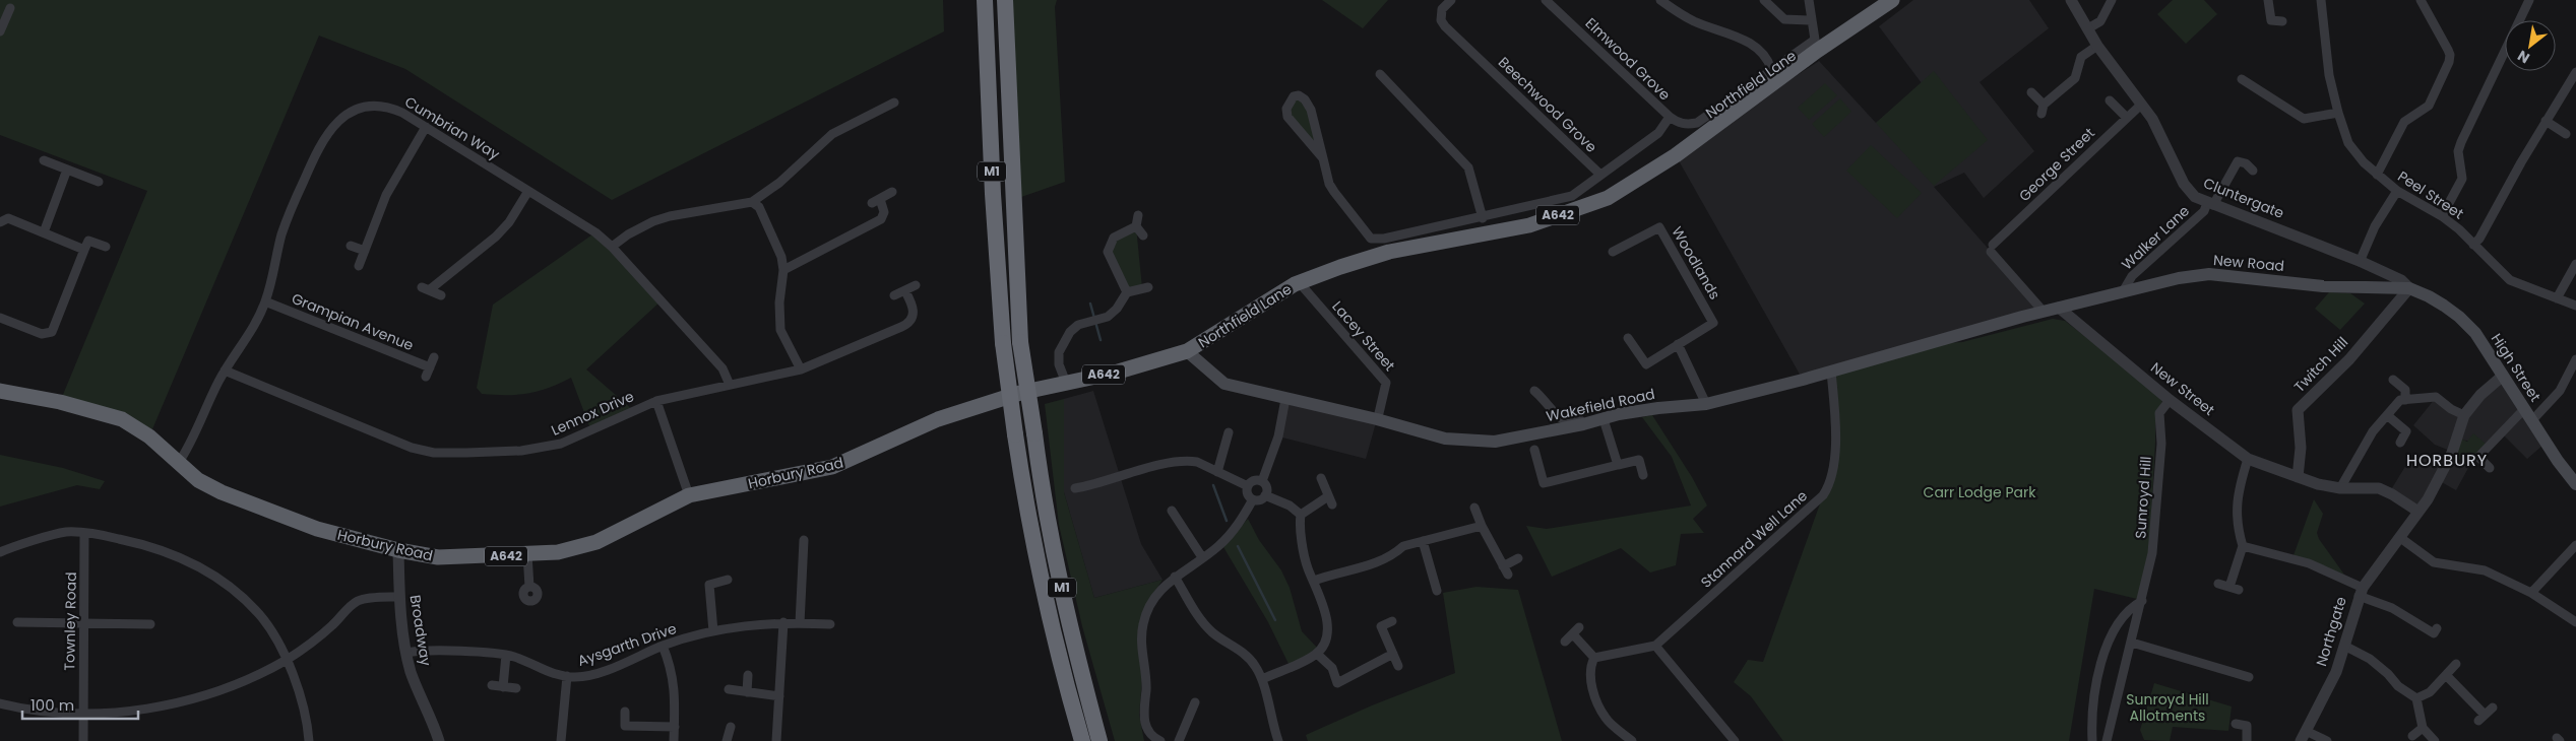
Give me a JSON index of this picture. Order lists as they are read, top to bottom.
{
  "streets": {
    "highway": [
      "Northfield Lane",
      "M1",
      "A642",
      "Horbury Road"
    ],
    "main road": ["New Road", "High Street", "Wakefield Road"],
    "street": [
      "Elmwood Grove",
      "Beechwood Grove",
      "Cumbrian Way",
      "George Street",
      "Peel Street",
      "Cluntergate",
      "Walker Lane",
      "Woodlands",
      "Grampian Avenue",
      "Lacey Street",
      "Twitch Hill",
      "New Street",
      "Lennox Drive",
      "Sunroyd Hill",
      "Stannard Well Lane",
      "Townley Road",
      "Broadway",
      "Northgate",
      "Aysgarth Drive"
    ]
  },
  "crossings": [
    ["Elmwood Grove", "Northfield Lane"],
    ["Northfield Lane", "Beechwood Grove"],
    ["Northfield Lane", "Lacey Street"],
    ["Northfield Lane", "Wakefield Road"],
    ["Northfield Lane", "Horbury Road"],
    ["Cumbrian Way", "Grampian Avenue"],
    ["Cumbrian Way", "Lennox Drive"],
    ["Cumbrian Way", "Horbury Road"],
    ["George Street", "Cluntergate"],
    ["George Street", "Wakefield Road"],
    ["Cluntergate", "Walker Lane"],
    ["Cluntergate", "New Road"],
    ["Cluntergate", "Twitch Hill"],
    ["Cluntergate", "High Street"],
    ["Walker Lane", "New Road"],
    ["New Road", "Twitch Hill"],
    ["New Road", "High Street"],
    ["New Road", "New Street"],
    ["New Road", "Wakefield Road"],
    ["Twitch Hill", "High Street"],
    ["Twitch Hill", "New Street"],
    ["High Street", "Northgate"],
    ["New Street", "Wakefield Road"],
    ["New Street", "Sunroyd Hill"],
    ["New Street", "Northgate"],
    ["Wakefield Road", "Stannard Well Lane"],
    ["Horbury Road", "Broadway"],
    ["Broadway", "Aysgarth Drive"]
  ],
  "districts": ["HORBURY"],
  "parks": ["Carr Lodge Park", "Sunroyd Hill Allotments"],
  "scale_bar": "100 m",
  "north": "bottom left"
}
